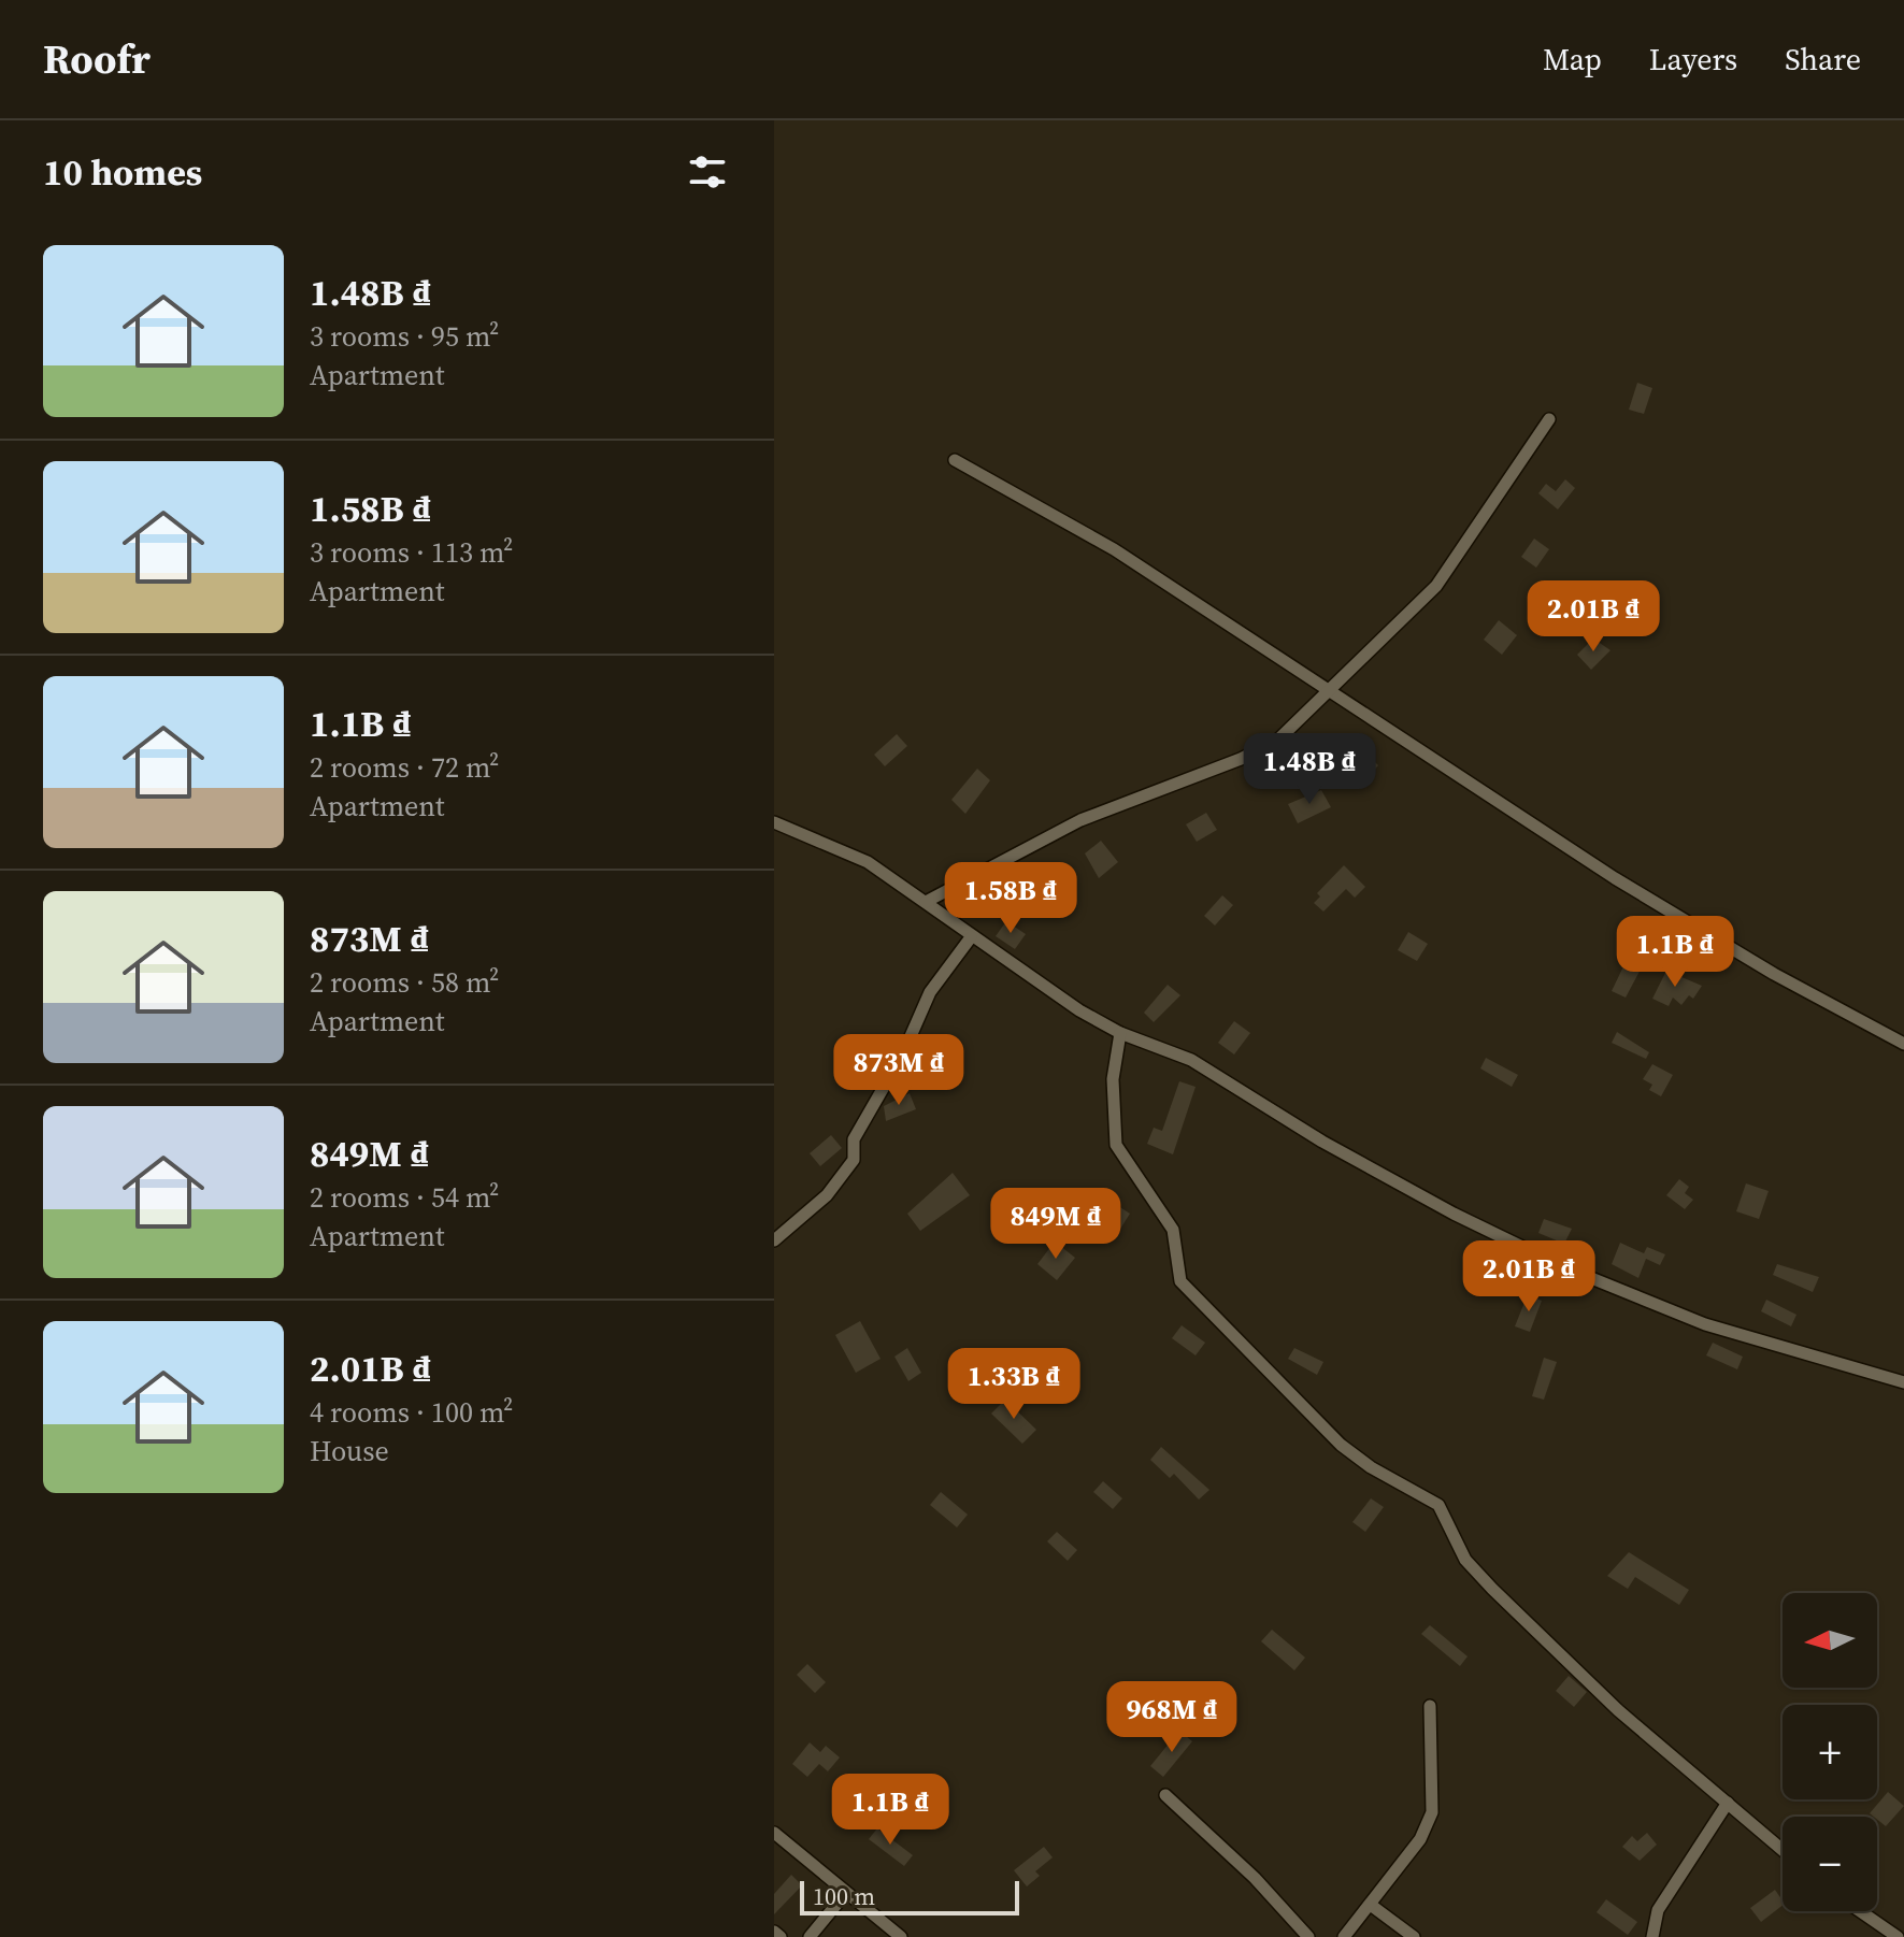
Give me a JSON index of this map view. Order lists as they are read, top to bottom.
{
  "scale_bar": "100 m",
  "north": "left",
  "page": {
    "header": "Roofr",
    "nav": ["Map", "Layers", "Share"],
    "heading": "10 homes",
    "list": [
      {
        "name": "1.48B ₫",
        "note": "3 rooms · 95 m² · Apartment"
      },
      {
        "name": "1.58B ₫",
        "note": "3 rooms · 113 m² · Apartment"
      },
      {
        "name": "1.1B ₫",
        "note": "2 rooms · 72 m² · Apartment"
      },
      {
        "name": "873M ₫",
        "note": "2 rooms · 58 m² · Apartment"
      },
      {
        "name": "849M ₫",
        "note": "2 rooms · 54 m² · Apartment"
      },
      {
        "name": "2.01B ₫",
        "note": "4 rooms · 100 m² · House"
      }
    ],
    "price": [
      "2.01B ₫",
      "1.48B ₫",
      "1.58B ₫",
      "1.1B ₫",
      "873M ₫",
      "849M ₫",
      "2.01B ₫",
      "1.33B ₫",
      "968M ₫",
      "1.1B ₫"
    ],
    "map_buttons": ["+", "−"],
    "scale": "100 m"
  }
}
